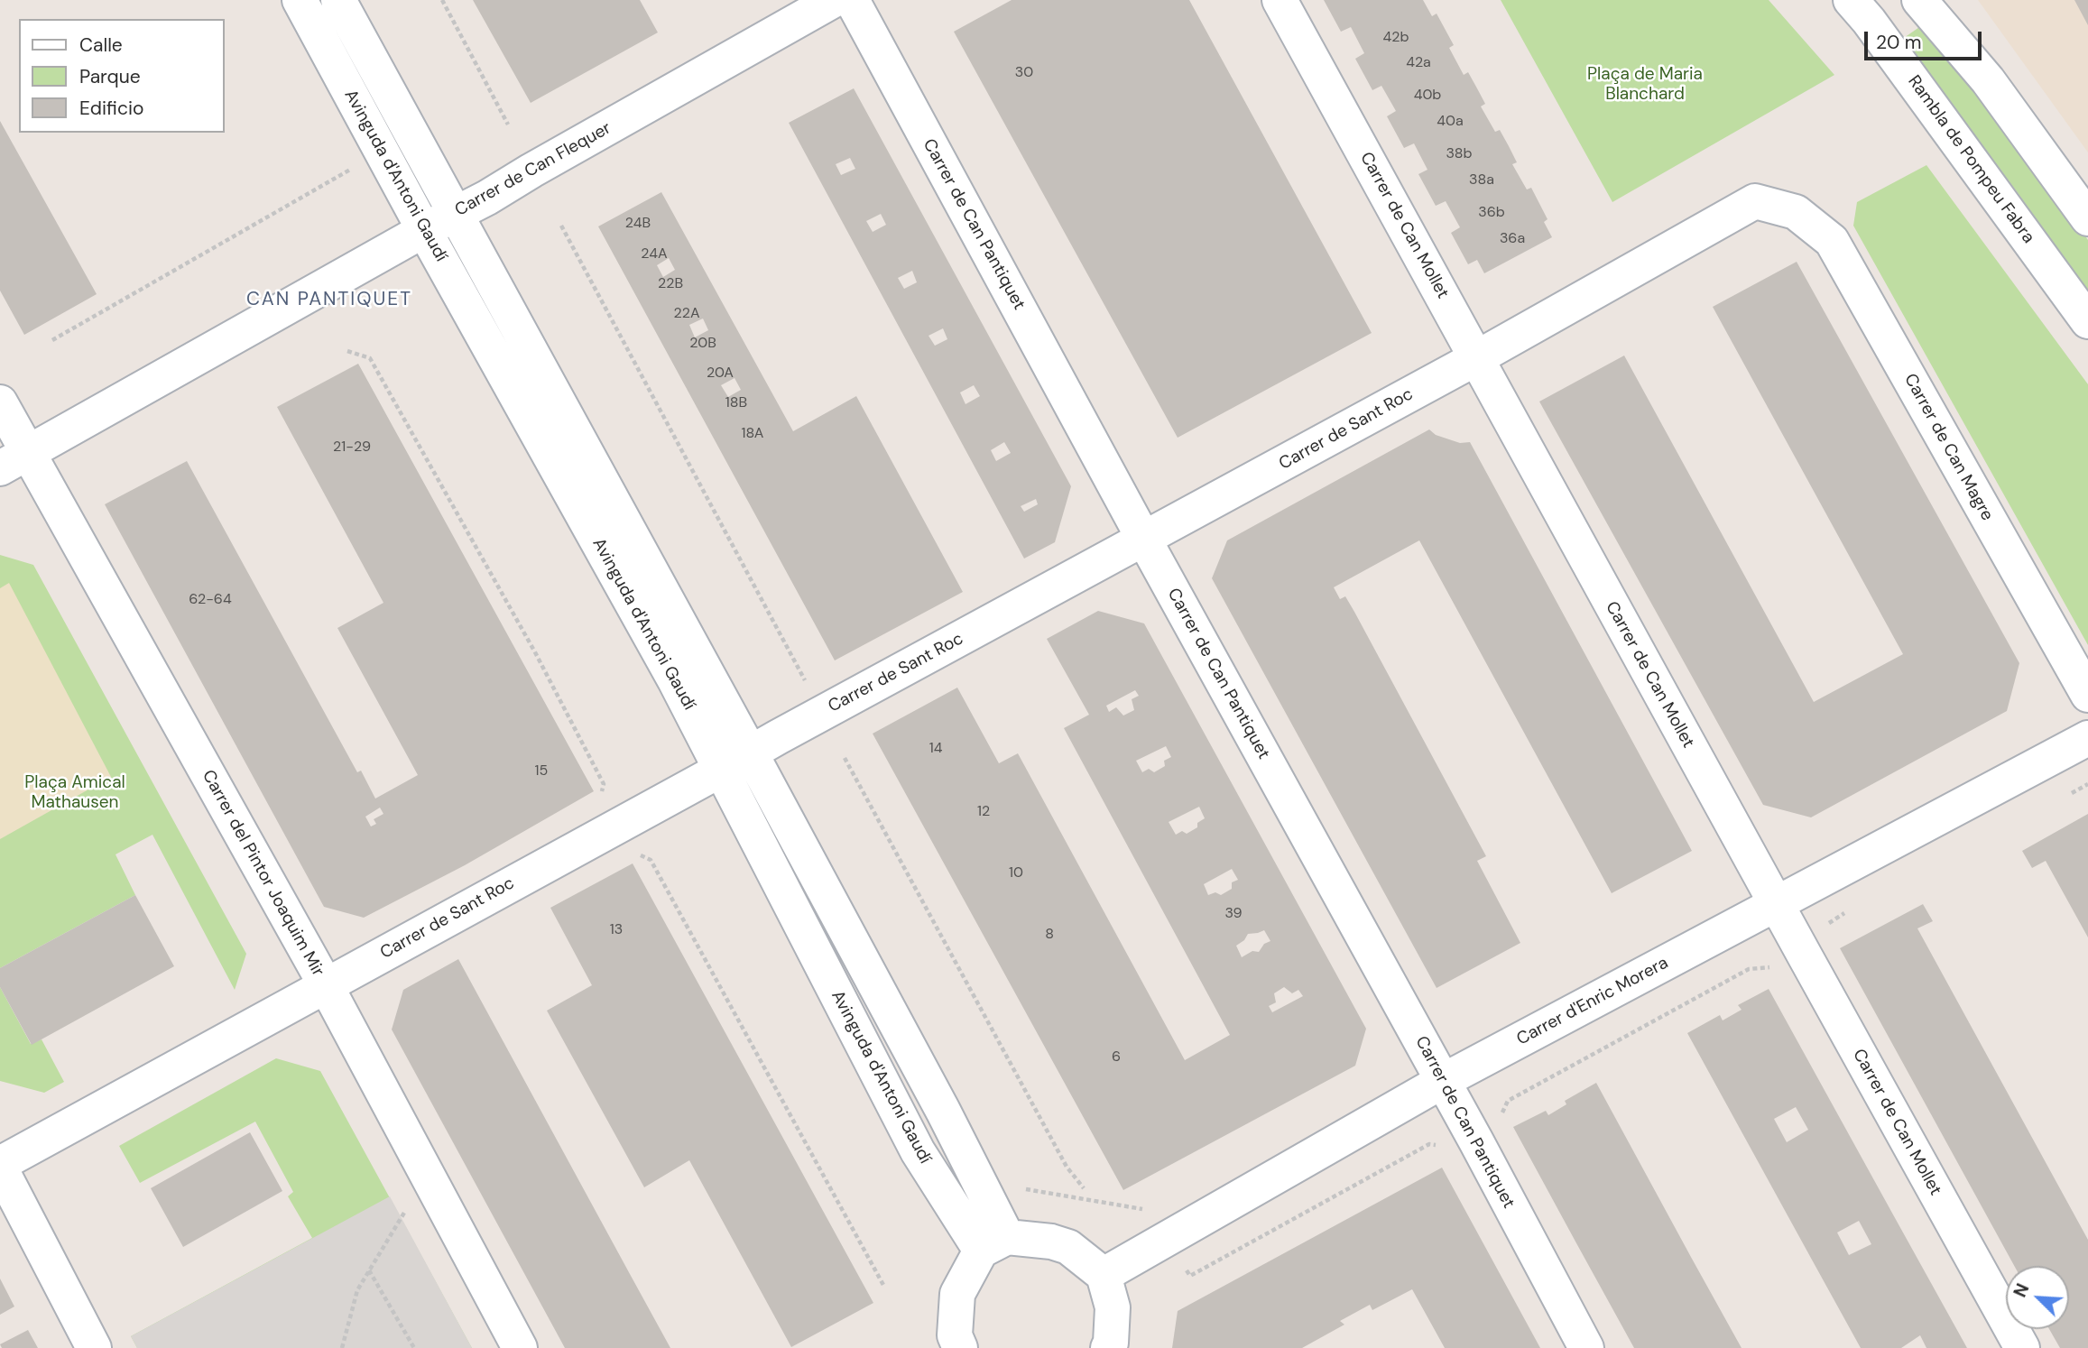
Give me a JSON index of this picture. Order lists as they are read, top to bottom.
{
  "streets": {
    "street": [
      "Rambla de Pompeu Fabra",
      "Carrer de Can Flequer",
      "Avinguda d'Antoni Gaudí",
      "Carrer de Can Pantiquet",
      "Carrer de Can Mollet",
      "Carrer de Sant Roc",
      "Carrer de Can Magre",
      "Carrer del Pintor Joaquim Mir",
      "Carrer d'Enric Morera"
    ]
  },
  "crossings": [
    ["Carrer de Can Flequer", "Avinguda d'Antoni Gaudí"],
    ["Carrer de Can Flequer", "Carrer del Pintor Joaquim Mir"],
    ["Avinguda d'Antoni Gaudí", "Carrer de Sant Roc"],
    ["Carrer de Can Pantiquet", "Carrer de Sant Roc"],
    ["Carrer de Can Pantiquet", "Carrer d'Enric Morera"],
    ["Carrer de Can Mollet", "Carrer de Sant Roc"],
    ["Carrer de Can Mollet", "Carrer d'Enric Morera"],
    ["Carrer de Sant Roc", "Carrer de Can Magre"],
    ["Carrer de Sant Roc", "Carrer del Pintor Joaquim Mir"]
  ],
  "districts": ["CAN PANTIQUET"],
  "parks": ["Plaça de Maria Blanchard", "Plaça Amical Mathausen"],
  "house_numbers": [
    "42b",
    "42a",
    "30",
    "40b",
    "40a",
    "38b",
    "38a",
    "36b",
    "24B",
    "36a",
    "24A",
    "22B",
    "22A",
    "20B",
    "20A",
    "18B",
    "18A",
    "21-29",
    "62-64",
    "14",
    "15",
    "12",
    "10",
    "39",
    "13",
    "8",
    "6"
  ],
  "legend": ["Calle", "Parque", "Edificio"],
  "scale_bar": "20 m",
  "north": "top left"
}
